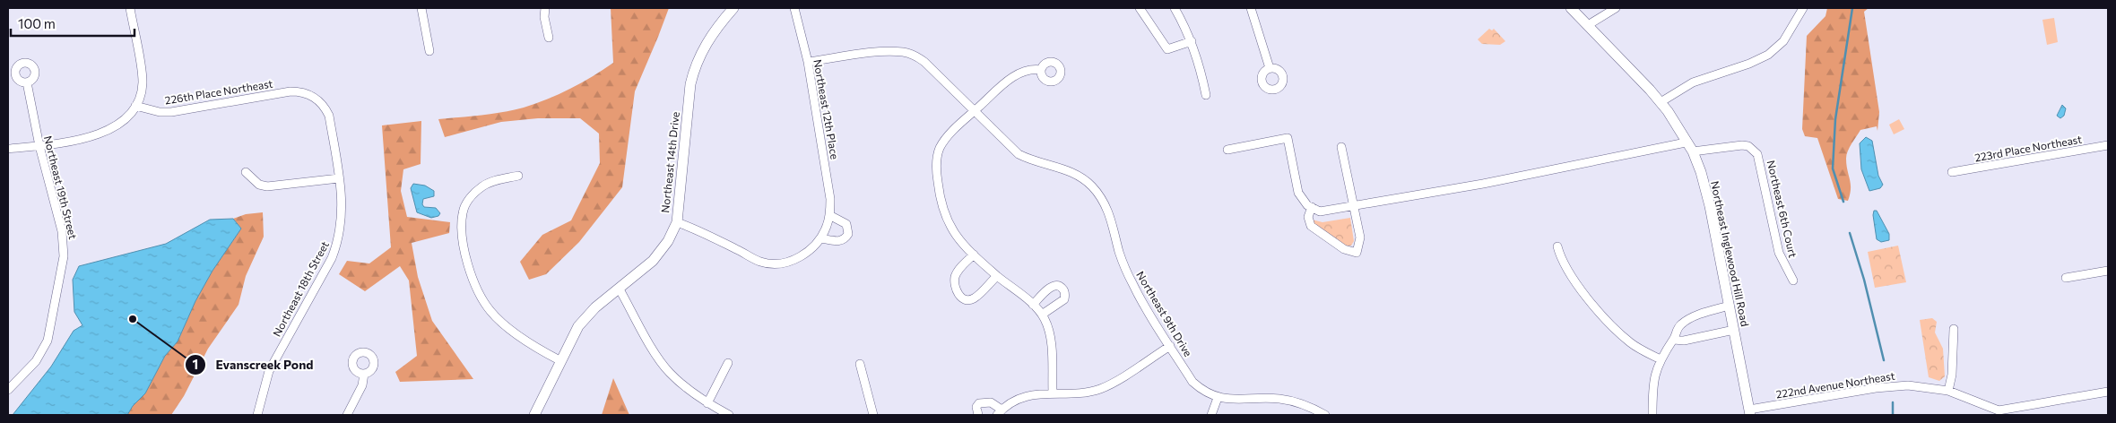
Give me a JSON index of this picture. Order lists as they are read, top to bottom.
{
  "streets": {
    "street": [
      "226th Place Northeast",
      "Northeast 12th Place",
      "223rd Place Northeast",
      "Northeast 14th Drive",
      "Northeast 19th Street",
      "Northeast 6th Court",
      "Northeast Inglewood Hill Road",
      "Northeast 18th Street",
      "Northeast 9th Drive",
      "222nd Avenue Northeast"
    ]
  },
  "crossings": [
    ["226th Place Northeast", "Northeast 18th Street"],
    ["Northeast 12th Place", "Northeast 9th Drive"],
    ["Northeast 6th Court", "Northeast Inglewood Hill Road"],
    ["Northeast Inglewood Hill Road", "222nd Avenue Northeast"]
  ],
  "places": ["Evanscreek Pond"],
  "scale_bar": "100 m"
}
